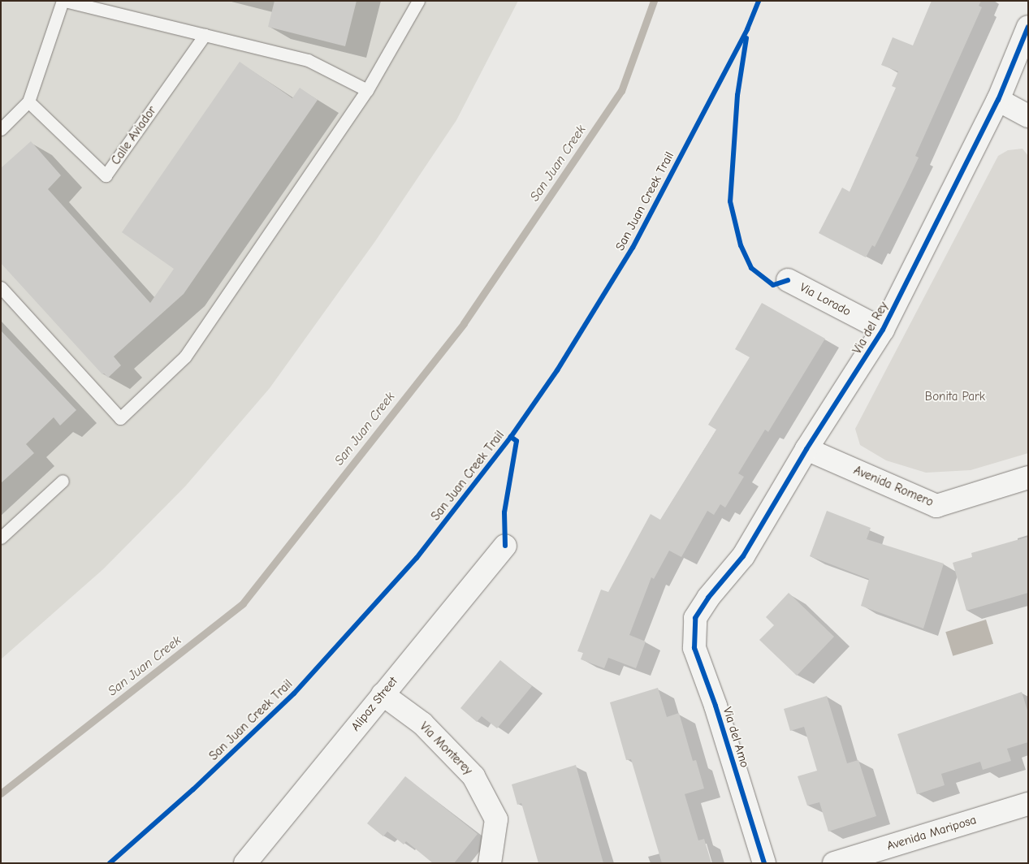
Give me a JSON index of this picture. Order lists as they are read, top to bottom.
{
  "streets": {
    "street": [
      "Via Lorado",
      "Via del Rey",
      "Avenida Romero",
      "Alipaz Street",
      "Via del Amo",
      "Via Monterey",
      "Avenida Mariposa"
    ],
    "lane": ["Calle Aviador"],
    "cycle path": ["San Juan Creek Trail"]
  },
  "crossings": [
    ["Via Lorado", "Via del Rey"],
    ["Via del Rey", "Avenida Romero"],
    ["Via del Rey", "Via del Amo"],
    ["Alipaz Street", "Via Monterey"]
  ],
  "water": ["San Juan Creek"],
  "parks": ["Bonita Park"]
}
